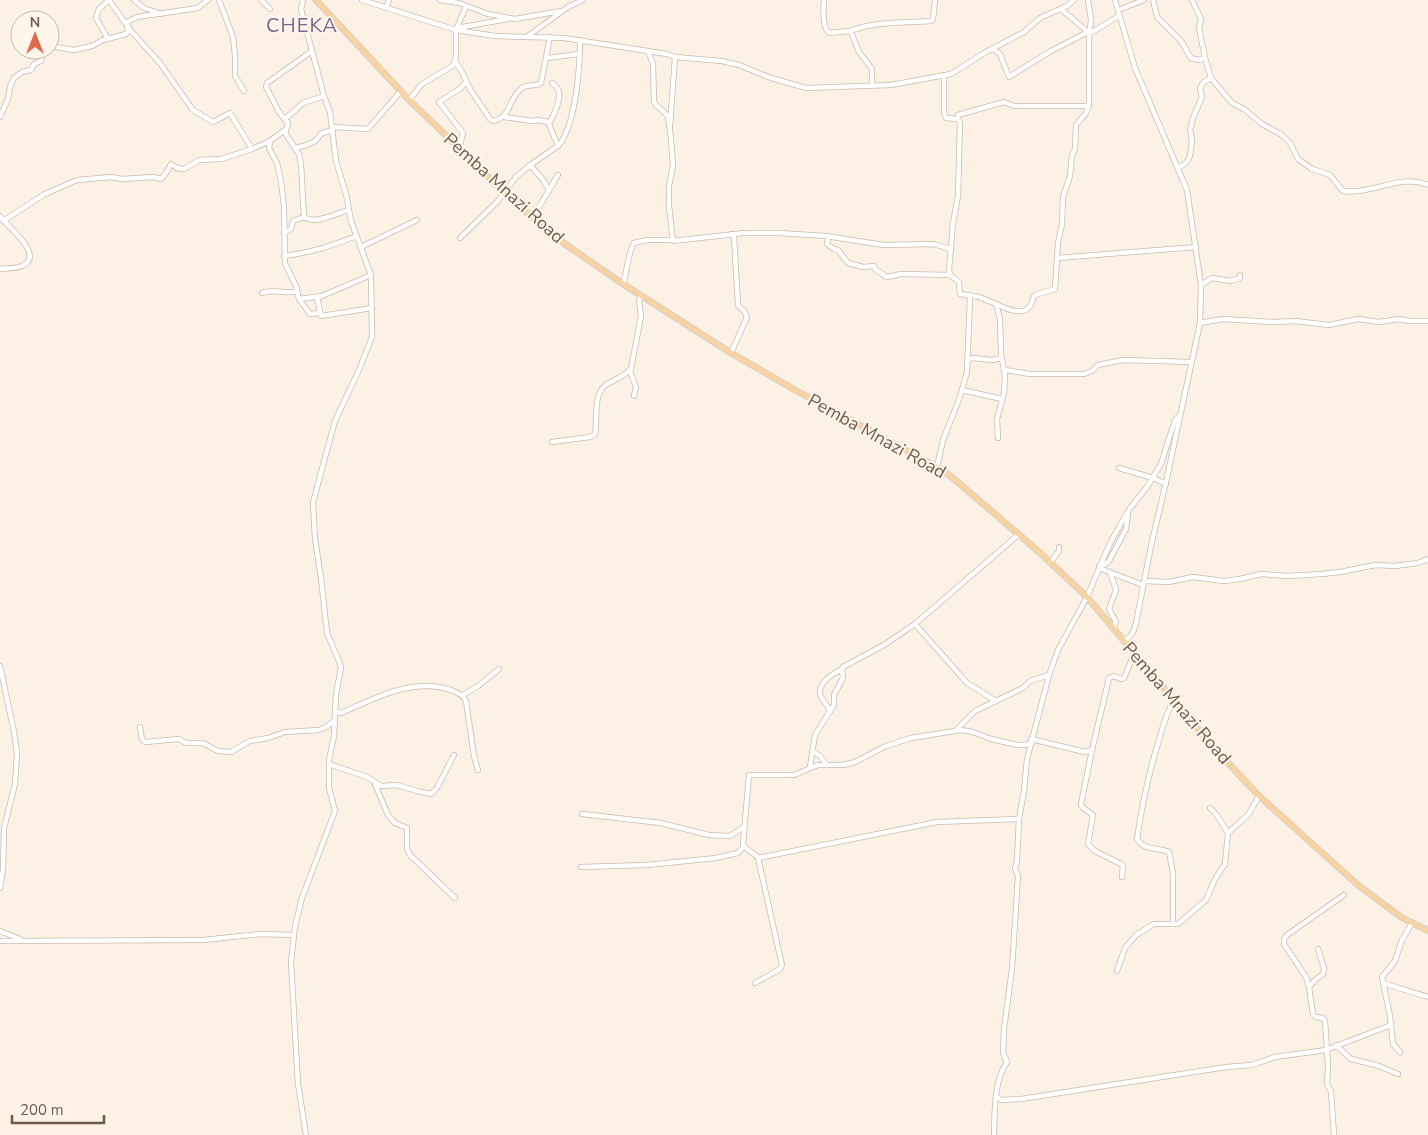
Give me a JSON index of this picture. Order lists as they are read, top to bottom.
{
  "streets": {
    "main road": ["Pemba Mnazi Road"]
  },
  "districts": ["CHEKA"],
  "scale_bar": "200 m",
  "north": "top"
}
